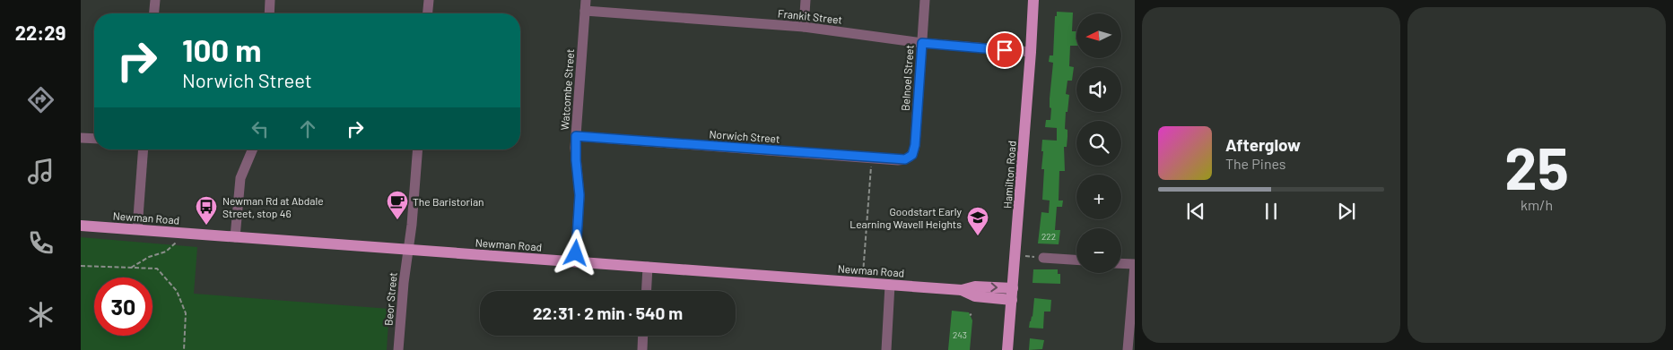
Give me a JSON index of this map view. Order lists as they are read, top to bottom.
{
  "streets": {
    "main road": ["Hamilton Road", "Newman Road"],
    "street": [
      "Frankit Street",
      "Belnoel Street",
      "Watcombe Street",
      "Norwich Street",
      "Beor Street"
    ]
  },
  "crossings": [
    ["Frankit Street", "Belnoel Street"],
    ["Frankit Street", "Watcombe Street"],
    ["Frankit Street", "Hamilton Road"],
    ["Belnoel Street", "Norwich Street"],
    ["Watcombe Street", "Norwich Street"],
    ["Watcombe Street", "Newman Road"],
    ["Hamilton Road", "Newman Road"],
    ["Newman Road", "Beor Street"]
  ],
  "places": {
    "cafe": ["The Baristorian"],
    "bus stop": ["Newman Rd at Abdale Street, stop 46"],
    "school or university": ["Goodstart Early Learning Wavell Heights"]
  },
  "house_numbers": ["222", "243"],
  "north": "left",
  "page": {
    "tabs": "22:29",
    "tile": ["25", "km/h"],
    "map_buttons": ["+", "−"],
    "turn": ["100 m", "Norwich Street"],
    "song": ["Afterglow", "The Pines"],
    "limit": "30",
    "trip": "22:31 · 2 min · 540 m"
  }
}
